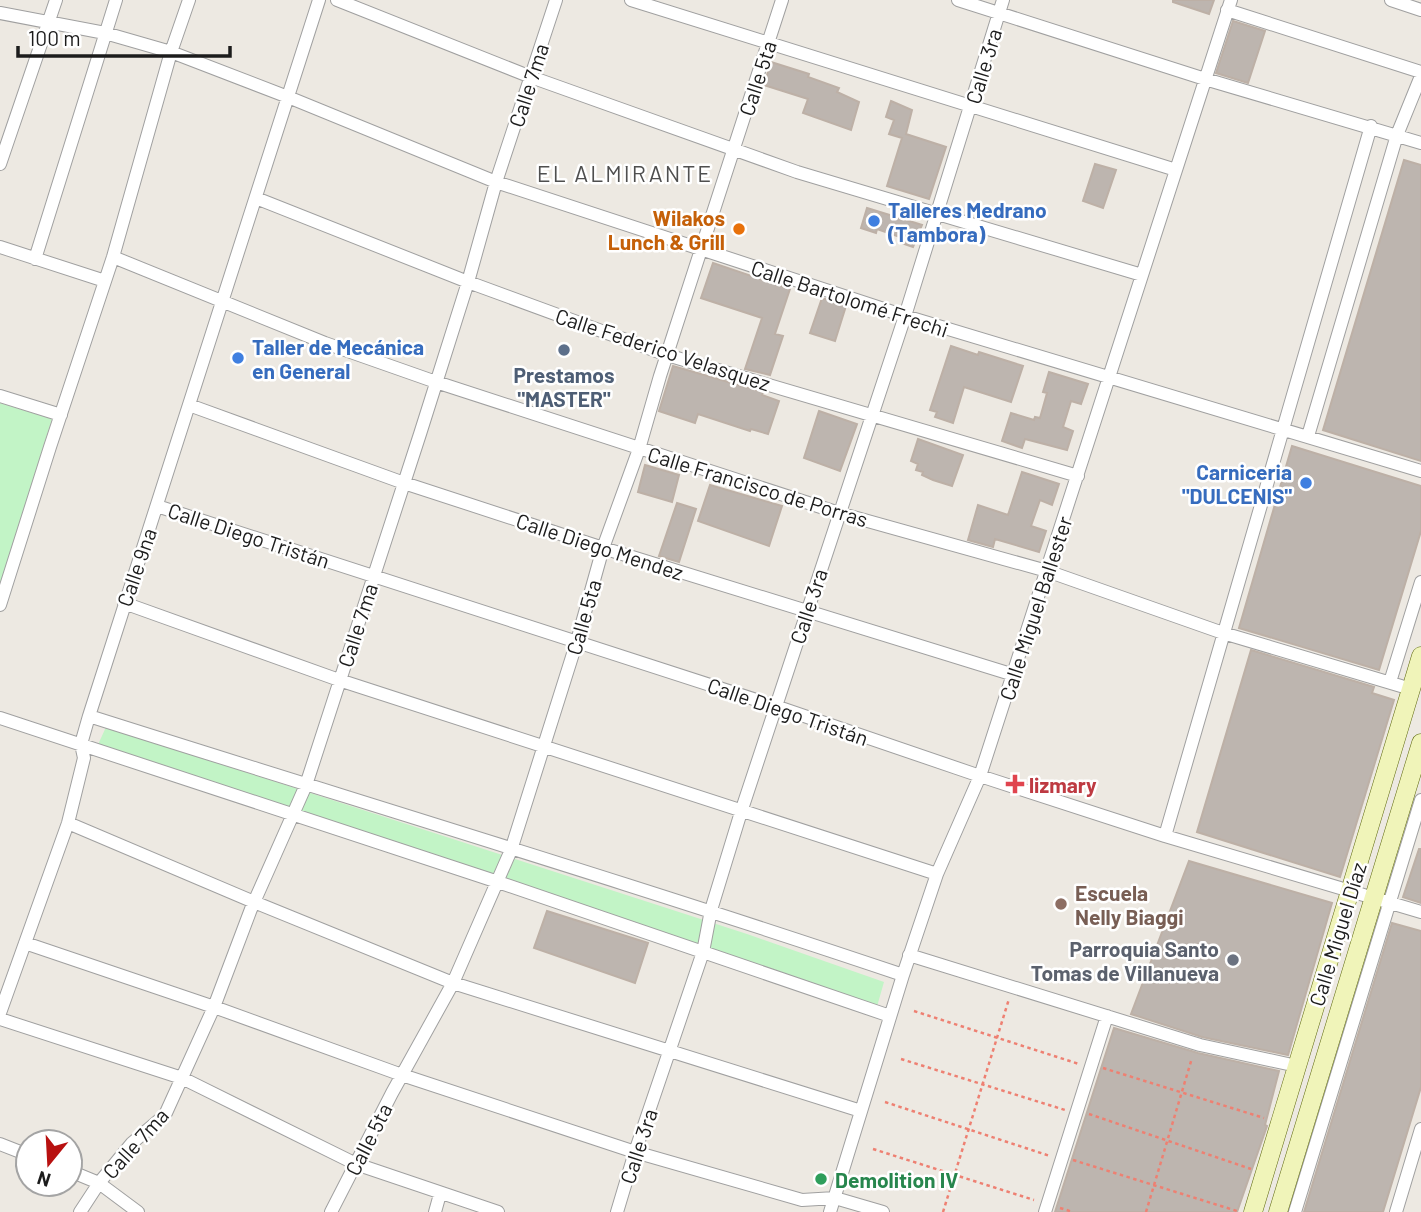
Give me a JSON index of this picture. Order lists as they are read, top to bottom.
{
  "streets": {
    "street": [
      "Calle 3ra",
      "Calle 5ta",
      "Calle 7ma",
      "Calle Bartolomé Frechi",
      "Calle Federico Velasquez",
      "Calle Francisco de Porras",
      "Calle Diego Tristán",
      "Calle Diego Mendez",
      "Calle 9na",
      "Calle Miguel Ballester",
      "Calle Miguel Díaz"
    ]
  },
  "crossings": [
    ["Calle 3ra", "Calle Bartolomé Frechi"],
    ["Calle 3ra", "Calle Federico Velasquez"],
    ["Calle 3ra", "Calle Francisco de Porras"],
    ["Calle 3ra", "Calle Diego Tristán"],
    ["Calle 3ra", "Calle Diego Mendez"],
    ["Calle 5ta", "Calle Bartolomé Frechi"],
    ["Calle 5ta", "Calle Federico Velasquez"],
    ["Calle 5ta", "Calle Francisco de Porras"],
    ["Calle 5ta", "Calle Diego Tristán"],
    ["Calle 5ta", "Calle Diego Mendez"],
    ["Calle 7ma", "Calle Bartolomé Frechi"],
    ["Calle 7ma", "Calle Federico Velasquez"],
    ["Calle 7ma", "Calle Francisco de Porras"],
    ["Calle 7ma", "Calle Diego Tristán"],
    ["Calle 7ma", "Calle Diego Mendez"],
    ["Calle Bartolomé Frechi", "Calle 9na"],
    ["Calle Bartolomé Frechi", "Calle Miguel Ballester"],
    ["Calle Federico Velasquez", "Calle 9na"],
    ["Calle Federico Velasquez", "Calle Miguel Ballester"],
    ["Calle Francisco de Porras", "Calle 9na"],
    ["Calle Francisco de Porras", "Calle Miguel Ballester"],
    ["Calle Francisco de Porras", "Calle Miguel Díaz"],
    ["Calle Diego Tristán", "Calle 9na"],
    ["Calle Diego Tristán", "Calle Miguel Ballester"],
    ["Calle Diego Tristán", "Calle Miguel Díaz"],
    ["Calle Diego Mendez", "Calle 9na"],
    ["Calle Diego Mendez", "Calle Miguel Ballester"]
  ],
  "districts": ["EL ALMIRANTE"],
  "places": {
    "other": [
      "Talleres Medrano (Tambora)",
      "Wilakos Lunch & Grill",
      "Prestamos \"MASTER\"",
      "Taller de Mecánica en General",
      "Carniceria \"DULCENIS\"",
      "Escuela Nelly Biaggi",
      "Parroquia Santo Tomas de Villanueva",
      "Demolition IV"
    ],
    "health": ["lizmary"]
  },
  "scale_bar": "100 m",
  "north": "bottom"
}
